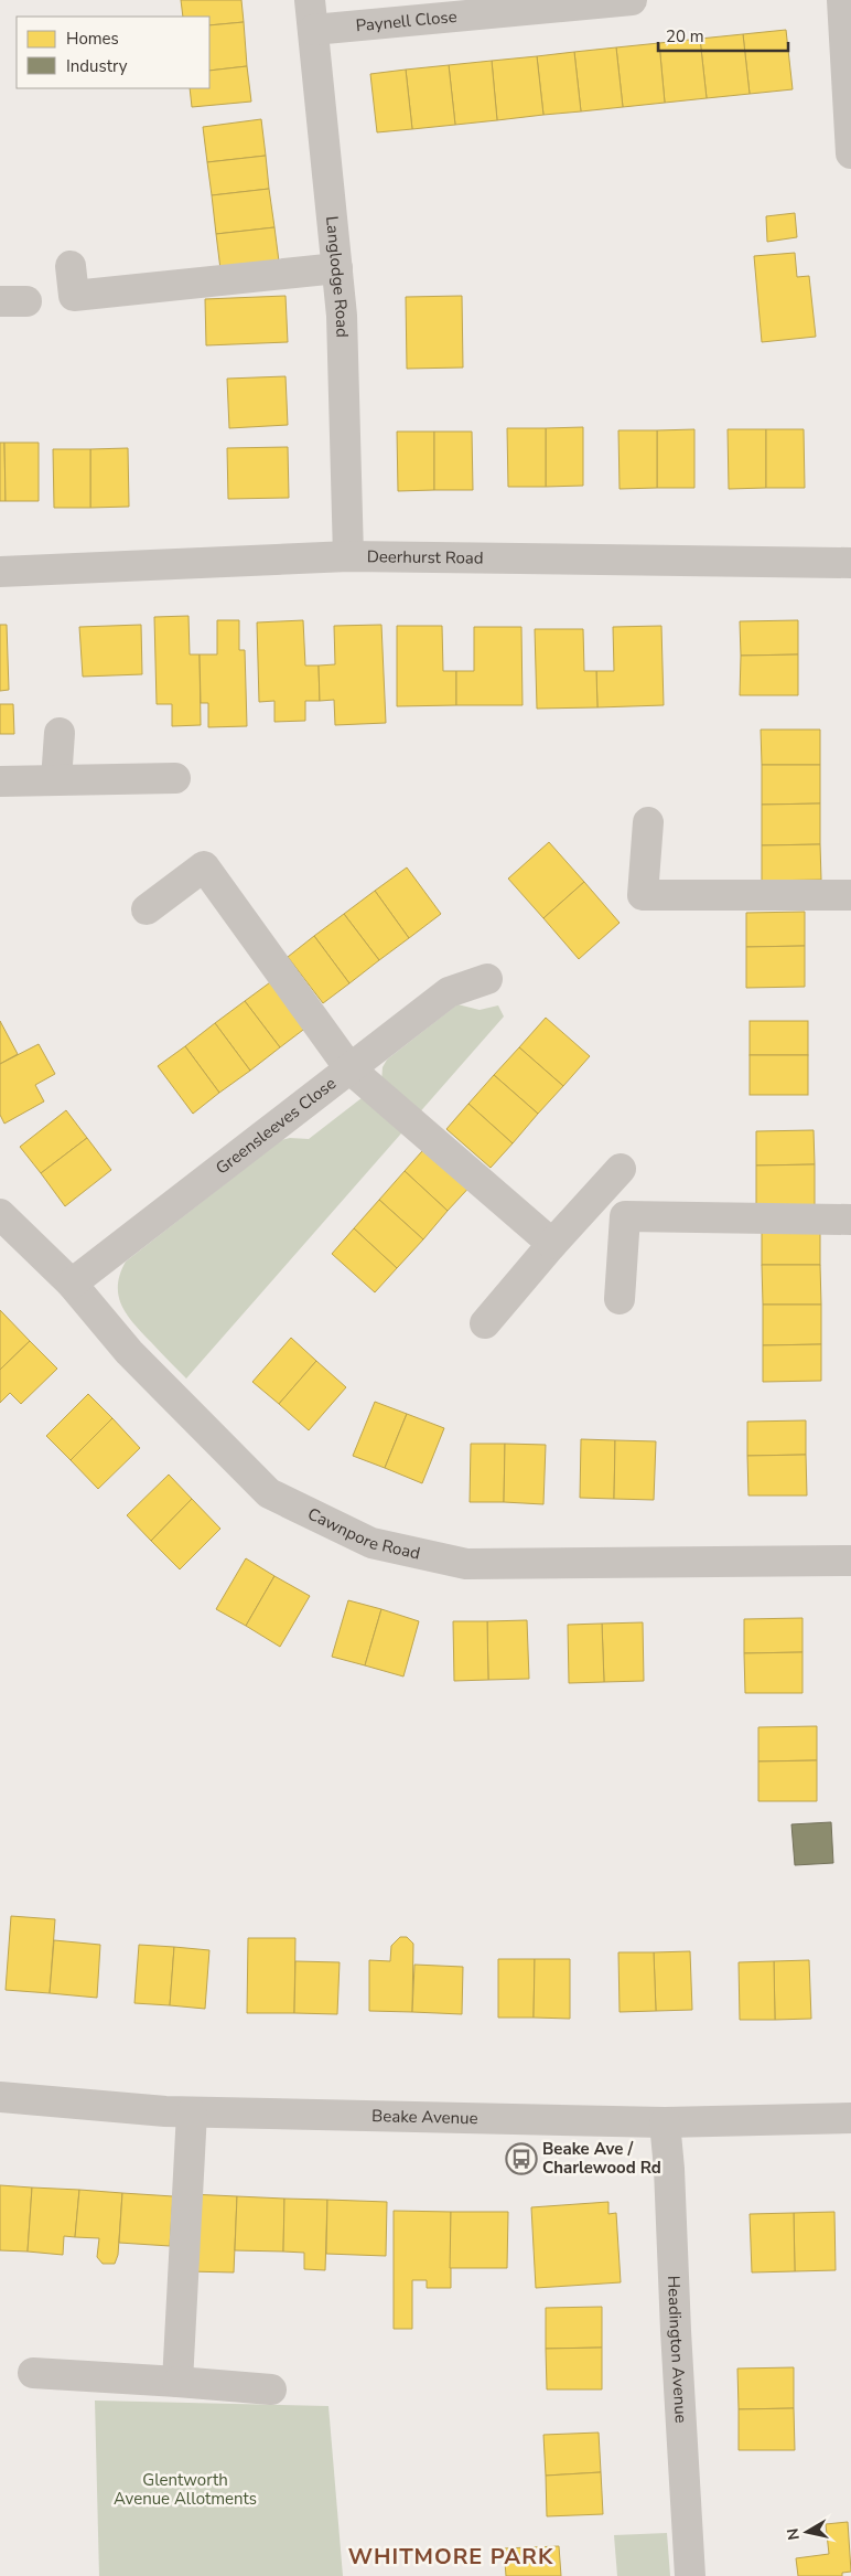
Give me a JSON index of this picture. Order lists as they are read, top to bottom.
{
  "streets": {
    "street": [
      "Paynell Close",
      "Langlodge Road",
      "Deerhurst Road",
      "Greensleeves Close",
      "Cawnpore Road",
      "Beake Avenue",
      "Headington Avenue"
    ]
  },
  "crossings": [
    ["Paynell Close", "Langlodge Road"],
    ["Langlodge Road", "Deerhurst Road"],
    ["Greensleeves Close", "Cawnpore Road"],
    ["Beake Avenue", "Headington Avenue"]
  ],
  "districts": ["WHITMORE PARK"],
  "parks": ["Glentworth Avenue Allotments"],
  "places": {
    "bus stop": ["Beake Ave / Charlewood Rd"]
  },
  "legend": ["Homes", "Industry"],
  "scale_bar": "20 m",
  "north": "left"
}
